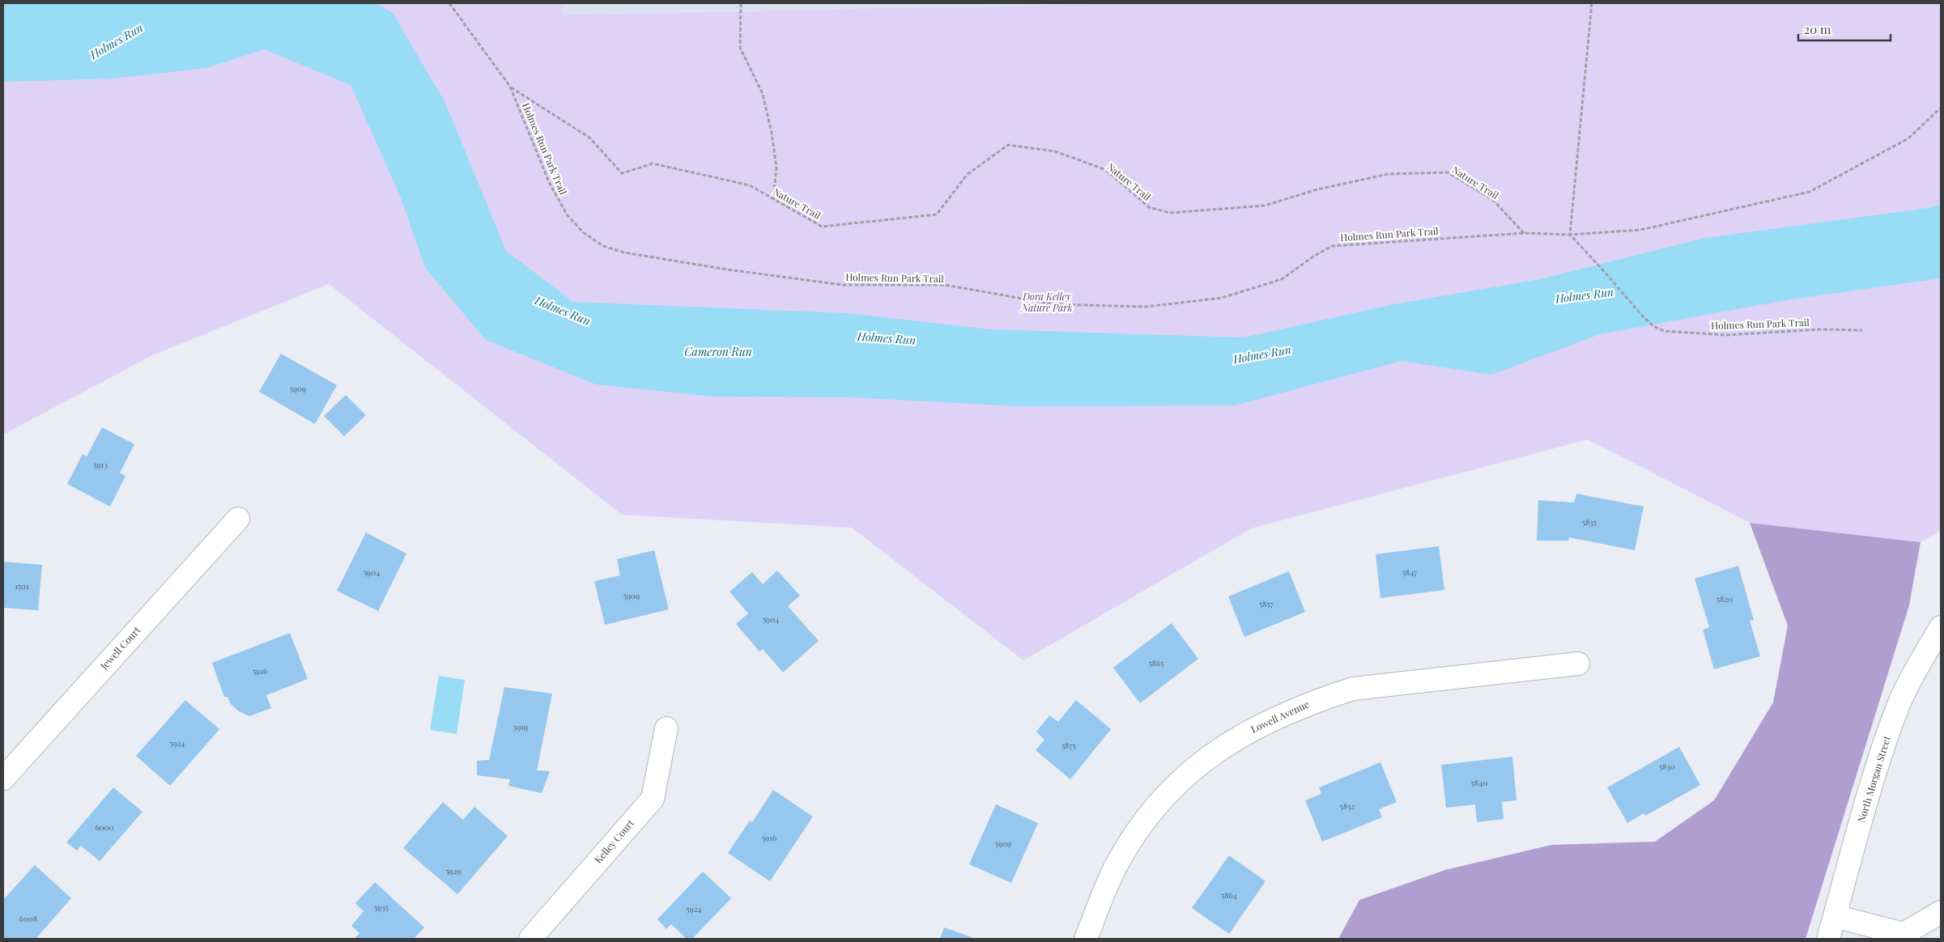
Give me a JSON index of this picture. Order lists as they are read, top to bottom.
{
  "streets": {
    "street": [
      "Jewell Court",
      "Lowell Avenue",
      "North Morgan Street",
      "Kelley Court"
    ],
    "path": ["Holmes Run Park Trail", "Nature Trail"]
  },
  "crossings": [
    ["Holmes Run Park Trail", "Nature Trail"]
  ],
  "water": ["Holmes Run", "Cameron Run"],
  "parks": ["Dora Kelley Nature Park"],
  "house_numbers": [
    "5909",
    "5913",
    "5835",
    "5904",
    "5847",
    "1501",
    "5909",
    "5820",
    "5857",
    "5904",
    "5865",
    "5916",
    "5919",
    "5924",
    "5875",
    "5830",
    "5840",
    "5852",
    "6000",
    "5916",
    "5909",
    "5929",
    "5864",
    "5935",
    "5924",
    "6008"
  ],
  "scale_bar": "20 m"
}
